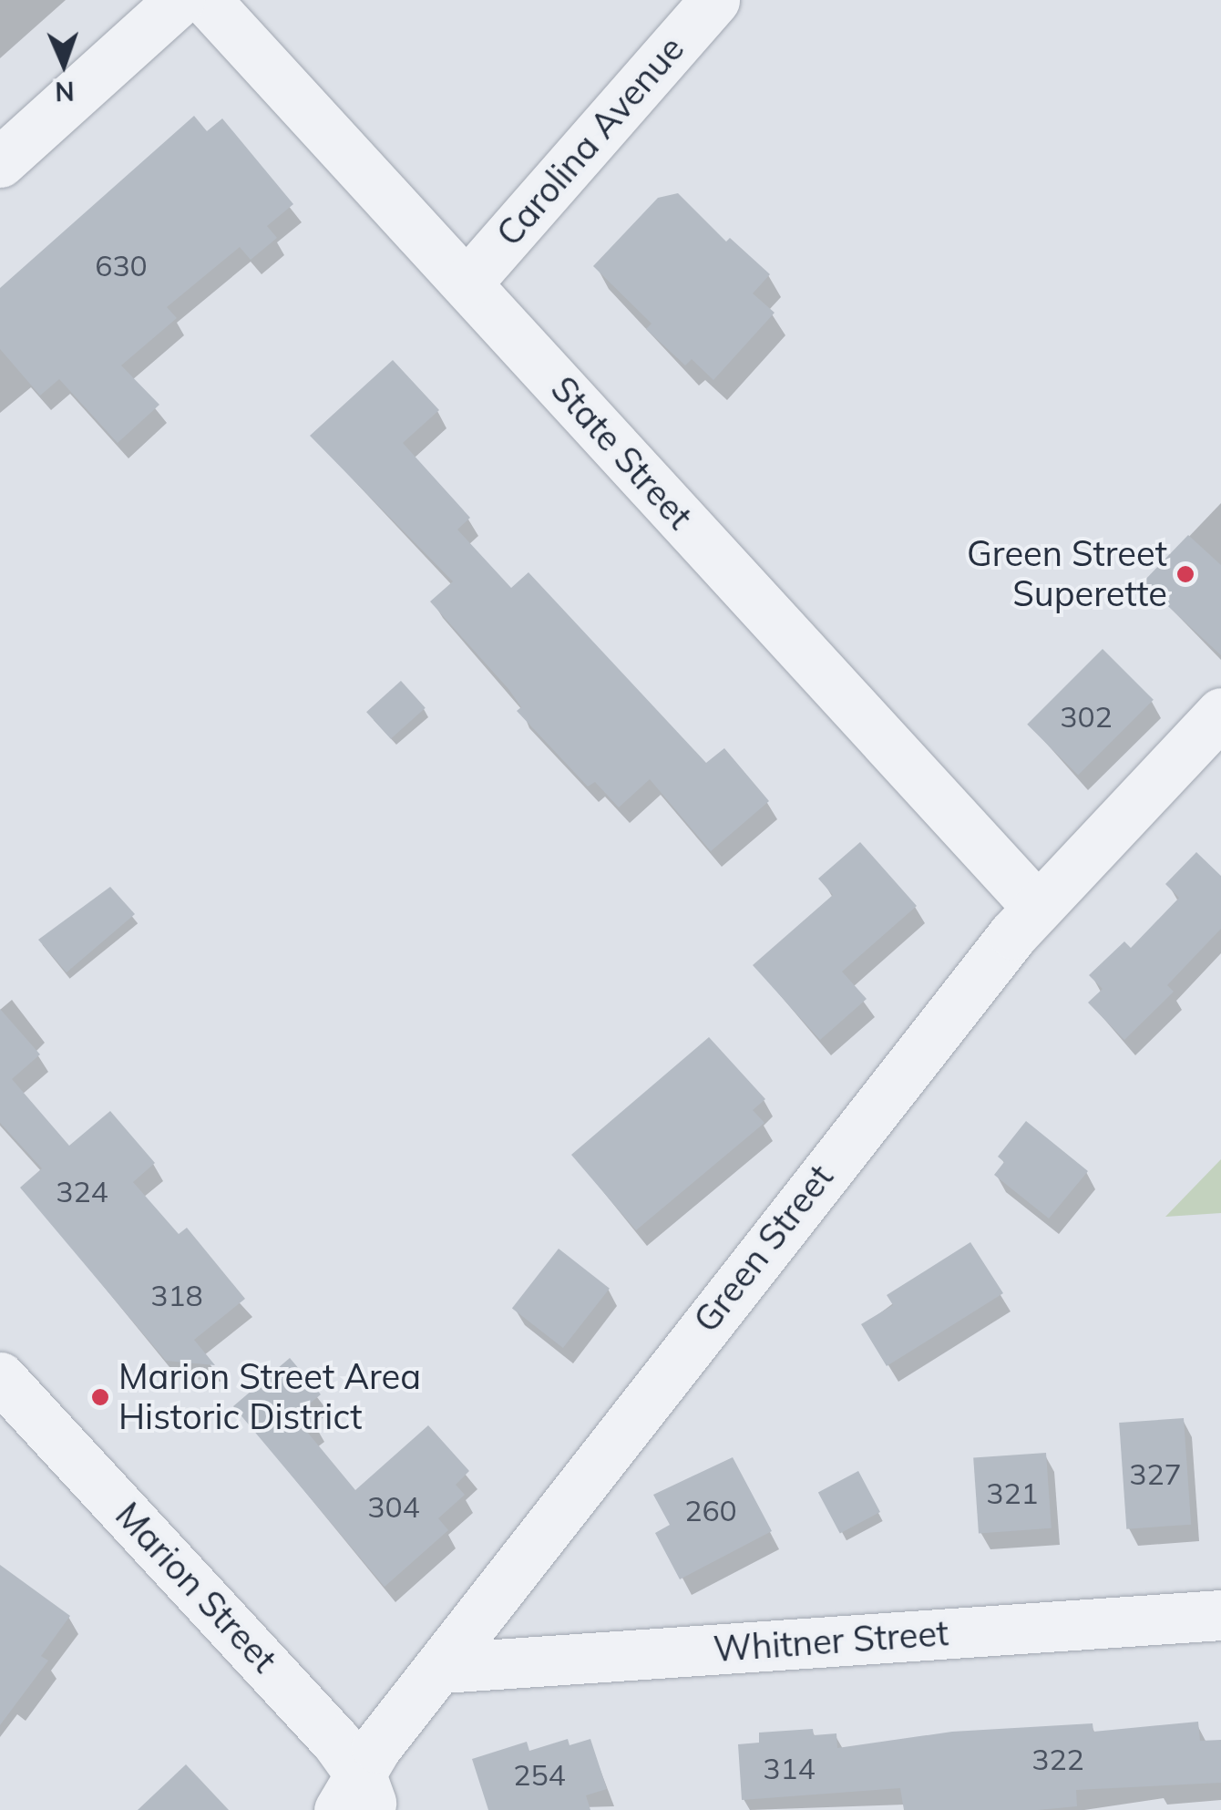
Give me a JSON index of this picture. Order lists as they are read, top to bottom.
{
  "streets": {
    "street": [
      "Carolina Avenue",
      "State Street",
      "Green Street",
      "Marion Street",
      "Whitner Street"
    ]
  },
  "crossings": [
    ["Carolina Avenue", "State Street"],
    ["State Street", "Green Street"],
    ["Green Street", "Marion Street"],
    ["Green Street", "Whitner Street"]
  ],
  "places": ["Green Street Superette", "Marion Street Area Historic District"],
  "house_numbers": [
    "630",
    "302",
    "324",
    "318",
    "327",
    "321",
    "304",
    "260",
    "322",
    "314",
    "254"
  ],
  "north": "bottom"
}
